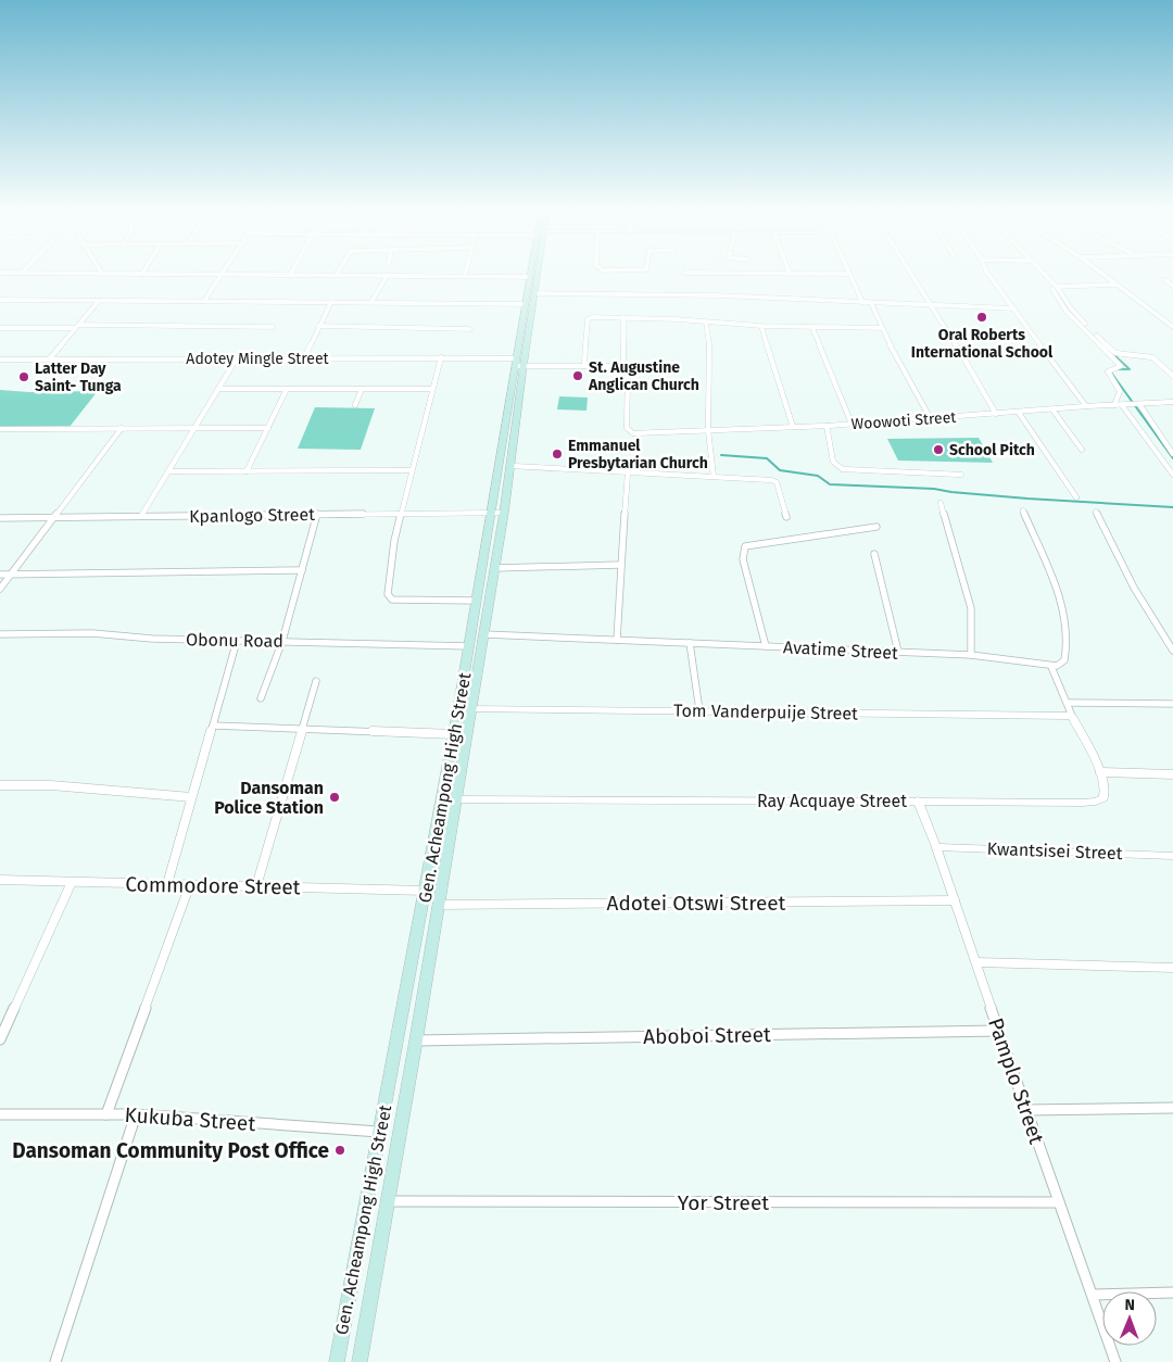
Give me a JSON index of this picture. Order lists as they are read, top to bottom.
{
  "streets": {
    "main road": ["Gen. Acheampong High Street"],
    "street": [
      "Adotey Mingle Street",
      "Woowoti Street",
      "Kpanlogo Street",
      "Obonu Road",
      "Avatime Street",
      "Tom Vanderpuije Street",
      "Ray Acquaye Street",
      "Kwantsisei Street",
      "Commodore Street",
      "Adotei Otswi Street",
      "Aboboi Street",
      "Pamplo Street",
      "Kukuba Street",
      "Yor Street"
    ]
  },
  "crossings": [
    ["Adotey Mingle Street", "Woowoti Street"],
    ["Adotey Mingle Street", "Gen. Acheampong High Street"],
    ["Kpanlogo Street", "Gen. Acheampong High Street"],
    ["Obonu Road", "Gen. Acheampong High Street"],
    ["Avatime Street", "Gen. Acheampong High Street"],
    ["Tom Vanderpuije Street", "Gen. Acheampong High Street"],
    ["Tom Vanderpuije Street", "Ray Acquaye Street"],
    ["Gen. Acheampong High Street", "Ray Acquaye Street"],
    ["Gen. Acheampong High Street", "Commodore Street"],
    ["Gen. Acheampong High Street", "Adotei Otswi Street"],
    ["Gen. Acheampong High Street", "Aboboi Street"],
    ["Gen. Acheampong High Street", "Kukuba Street"],
    ["Gen. Acheampong High Street", "Yor Street"],
    ["Ray Acquaye Street", "Pamplo Street"],
    ["Kwantsisei Street", "Pamplo Street"],
    ["Adotei Otswi Street", "Pamplo Street"],
    ["Aboboi Street", "Pamplo Street"],
    ["Pamplo Street", "Yor Street"]
  ],
  "places": [
    "Oral Roberts International School",
    "St. Augustine Anglican Church",
    "Latter Day Saint- Tunga",
    "School Pitch",
    "Emmanuel Presbytarian Church",
    "Dansoman Police Station",
    "Dansoman Community Post Office"
  ],
  "north": "top"
}
